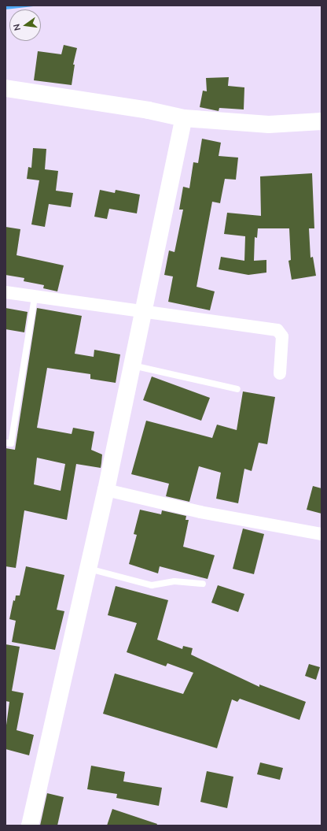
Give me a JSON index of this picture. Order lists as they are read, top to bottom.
{
  "north": "left"
}
